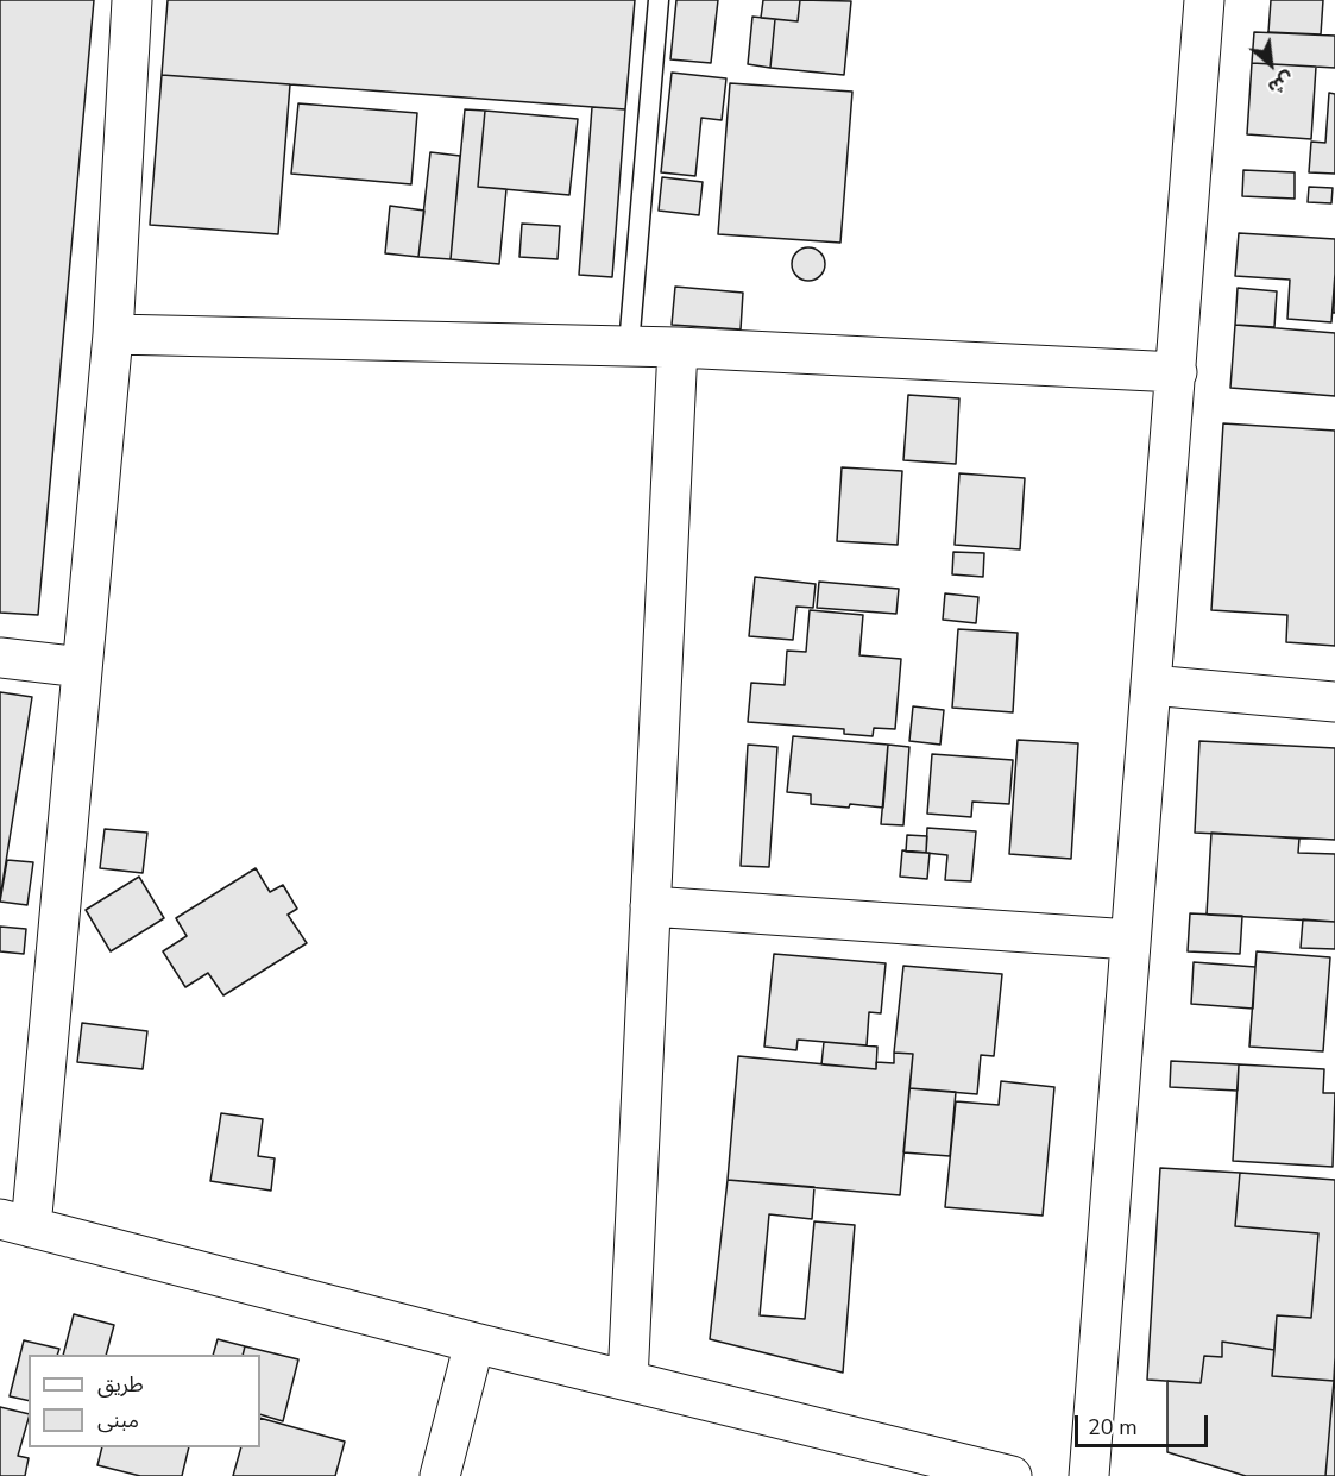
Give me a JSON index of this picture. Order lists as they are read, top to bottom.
{
  "legend": ["طريق", "مبنى"],
  "scale_bar": "20 m",
  "north": "bottom right"
}
